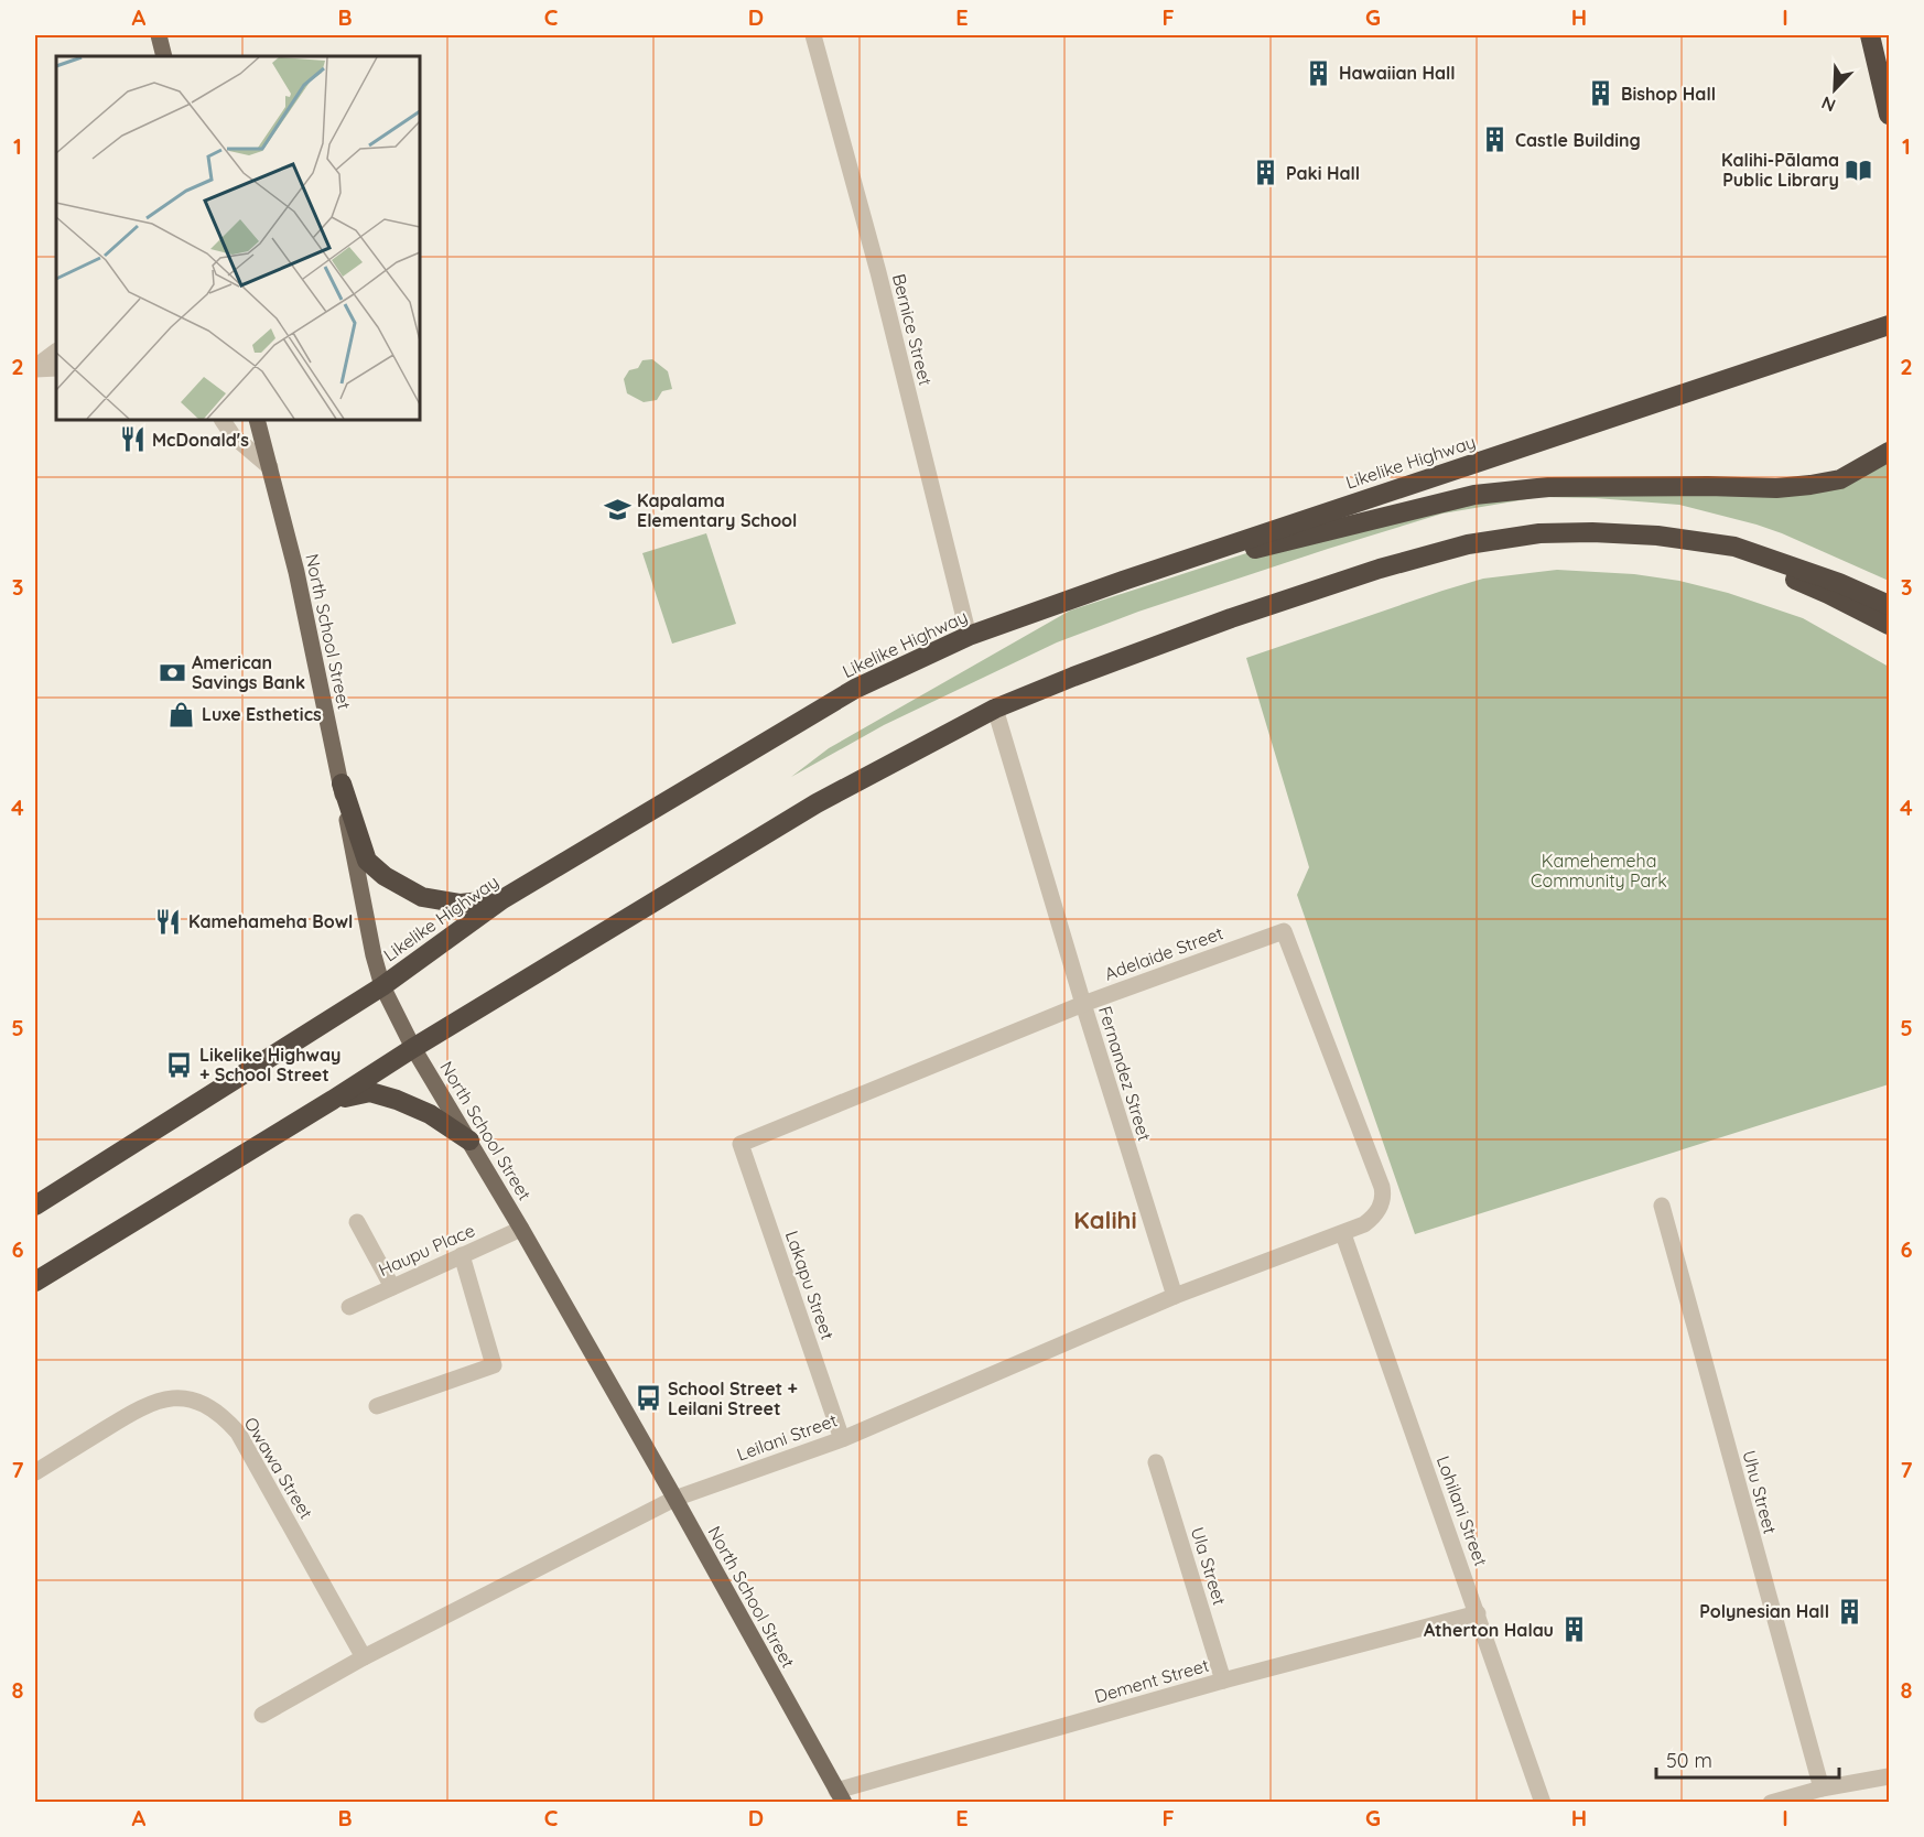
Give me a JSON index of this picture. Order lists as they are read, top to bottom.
{
  "streets": {
    "highway": ["Likelike Highway"],
    "main road": ["North School Street"],
    "street": [
      "Bernice Street",
      "Adelaide Street",
      "Fernandez Street",
      "Haupu Place",
      "Lakapu Street",
      "Leilani Street",
      "Owawa Street",
      "Uhu Street",
      "Lohilani Street",
      "Ula Street",
      "Dement Street"
    ]
  },
  "crossings": [
    ["Bernice Street", "Likelike Highway"],
    ["Likelike Highway", "North School Street"],
    ["North School Street", "Haupu Place"],
    ["North School Street", "Leilani Street"],
    ["North School Street", "Dement Street"],
    ["Adelaide Street", "Fernandez Street"],
    ["Adelaide Street", "Lakapu Street"],
    ["Adelaide Street", "Leilani Street"],
    ["Adelaide Street", "Lohilani Street"],
    ["Fernandez Street", "Leilani Street"],
    ["Lakapu Street", "Leilani Street"],
    ["Leilani Street", "Owawa Street"],
    ["Leilani Street", "Lohilani Street"],
    ["Lohilani Street", "Dement Street"],
    ["Ula Street", "Dement Street"]
  ],
  "districts": ["Kalihi"],
  "parks": ["Kamehemeha Community Park"],
  "places": {
    "building": [
      "Hawaiian Hall",
      "Bishop Hall",
      "Castle Building",
      "Paki Hall",
      "Polynesian Hall",
      "Atherton Halau"
    ],
    "library": ["Kalihi-Pālama Public Library"],
    "restaurant": ["McDonald's", "Kamehameha Bowl"],
    "school or university": ["Kapalama Elementary School"],
    "bank": ["American Savings Bank"],
    "shop": ["Luxe Esthetics"],
    "bus stop": ["Likelike Highway + School Street", "School Street + Leilani Street"]
  },
  "scale_bar": "50 m",
  "north": "bottom left",
  "grid": {
    "columns": [
      "A",
      "B",
      "C",
      "D",
      "E",
      "F",
      "G",
      "H",
      "I"
    ],
    "rows": [
      "1",
      "2",
      "3",
      "4",
      "5",
      "6",
      "7",
      "8"
    ]
  }
}
